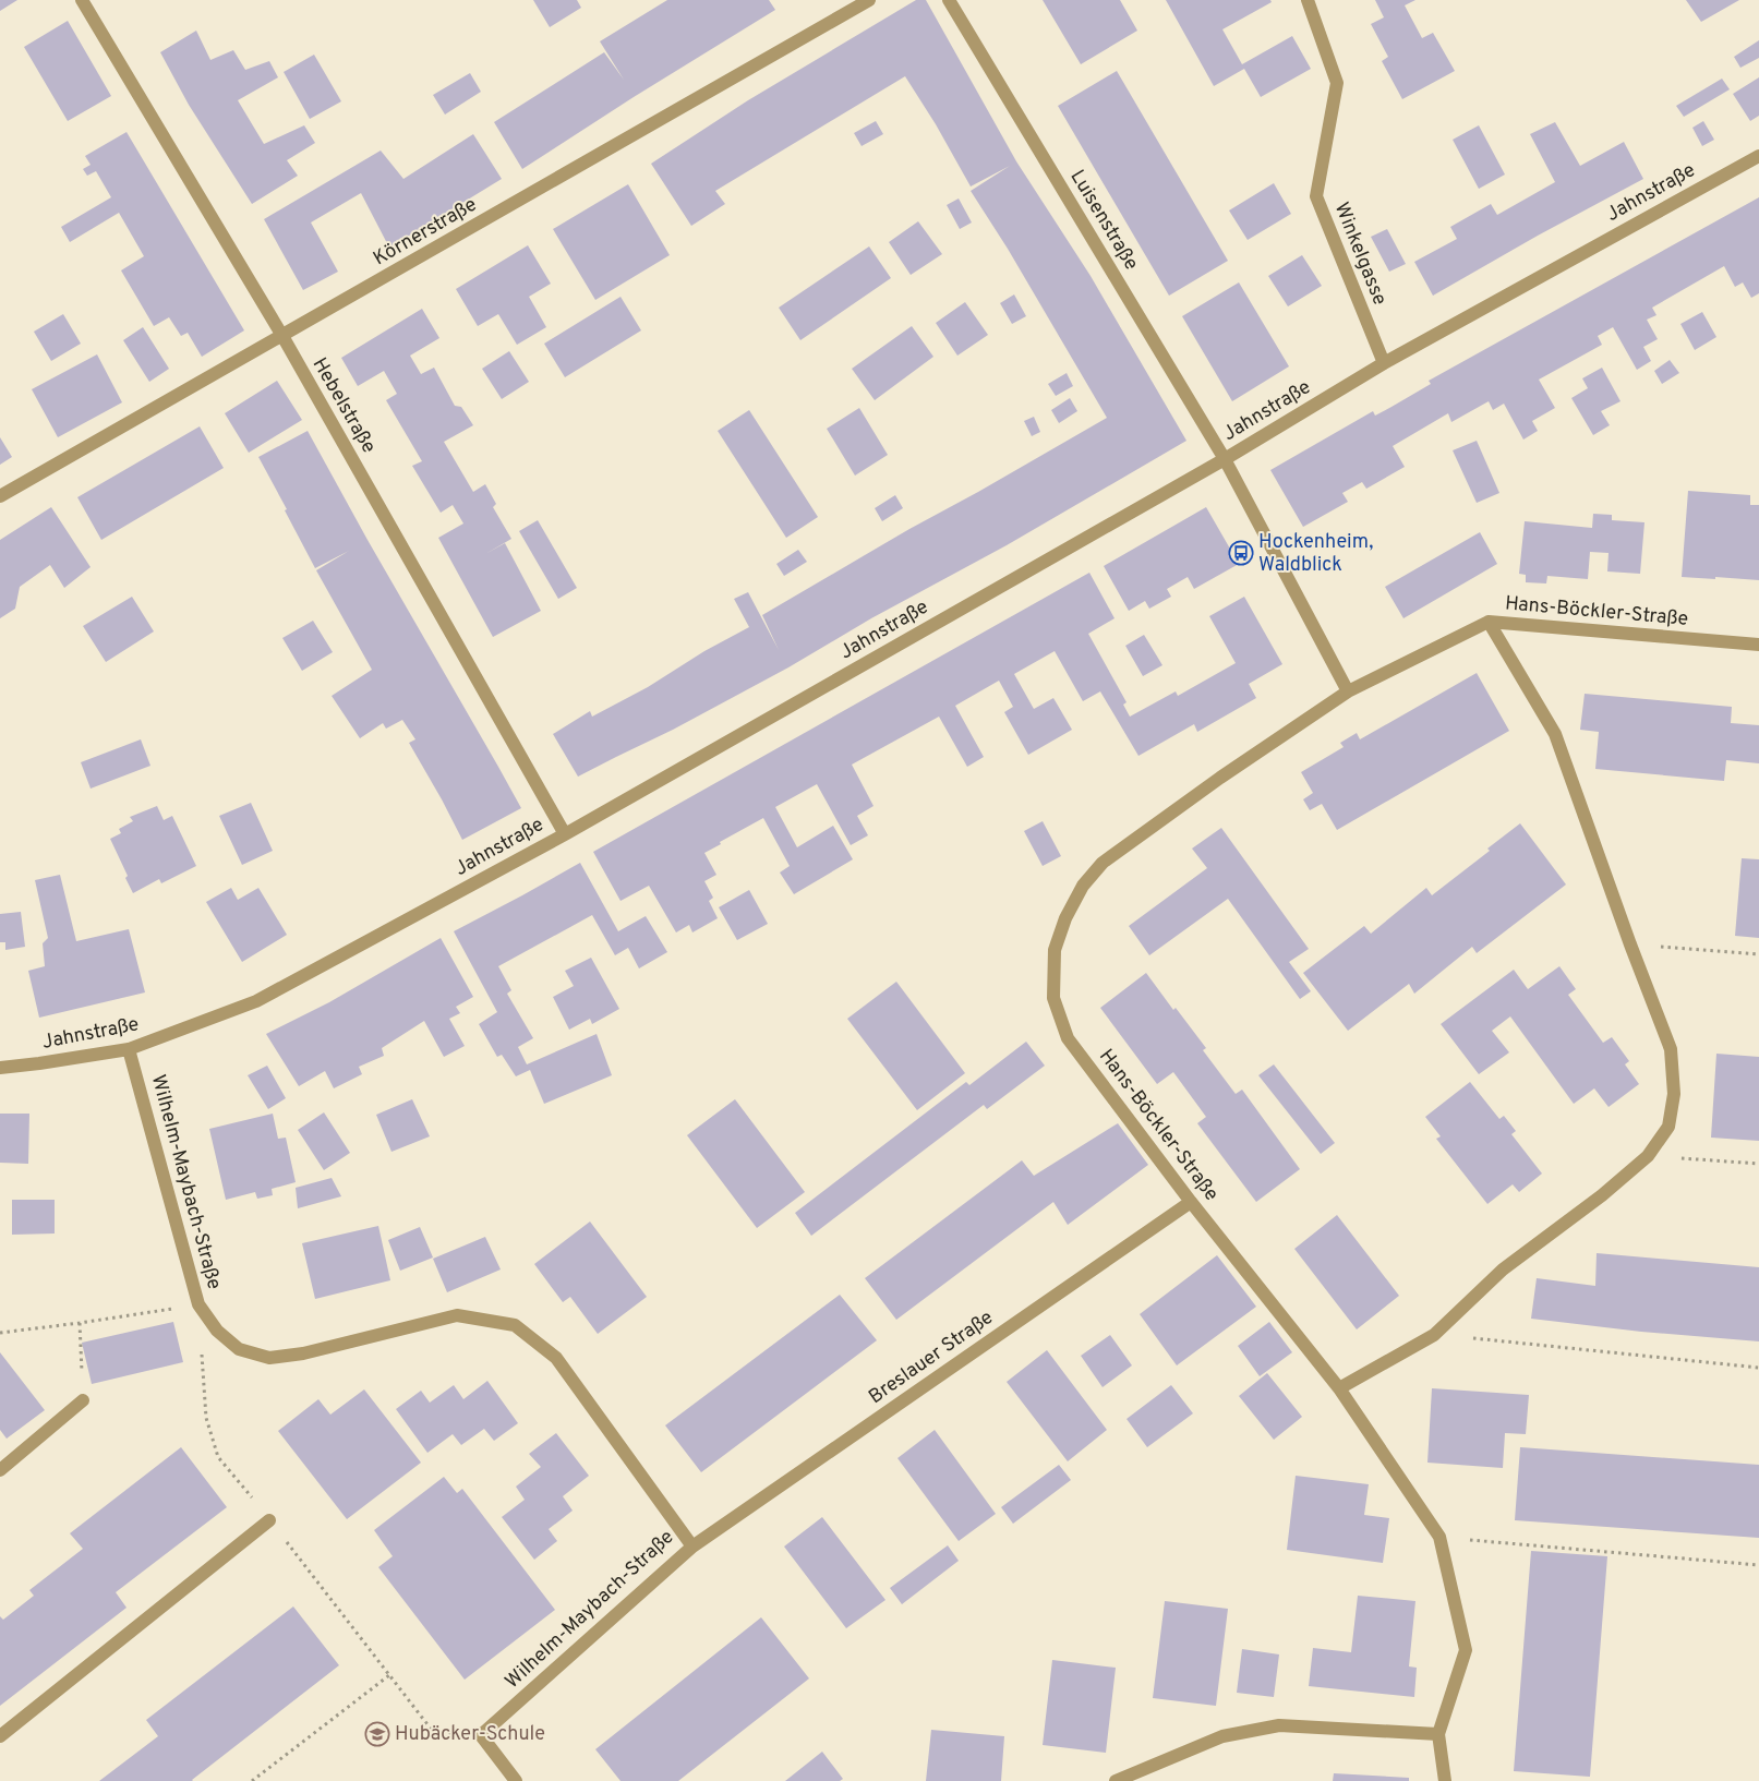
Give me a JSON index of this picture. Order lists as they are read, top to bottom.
{
  "streets": {
    "street": [
      "Jahnstraße",
      "Luisenstraße",
      "Körnerstraße",
      "Winkelgasse",
      "Hebelstraße",
      "Hans-Böckler-Straße",
      "Wilhelm-Maybach-Straße",
      "Breslauer Straße"
    ]
  },
  "crossings": [
    ["Jahnstraße", "Luisenstraße"],
    ["Jahnstraße", "Winkelgasse"],
    ["Jahnstraße", "Hebelstraße"],
    ["Jahnstraße", "Wilhelm-Maybach-Straße"],
    ["Körnerstraße", "Hebelstraße"],
    ["Hans-Böckler-Straße", "Breslauer Straße"],
    ["Wilhelm-Maybach-Straße", "Breslauer Straße"]
  ],
  "places": {
    "bus stop": ["Hockenheim, Waldblick"],
    "school or university": ["Hubäcker-Schule"]
  }
}
